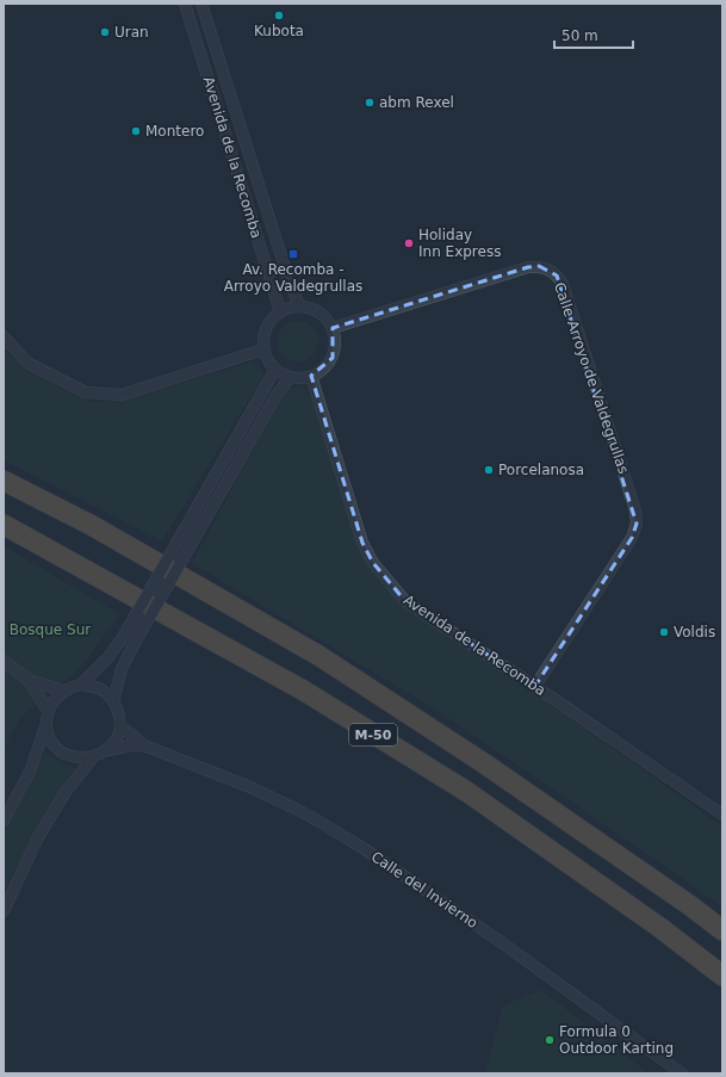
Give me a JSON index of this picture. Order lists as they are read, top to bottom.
{
  "streets": {
    "highway": ["M-50"],
    "street": ["Avenida de la Recomba", "Calle Arroyo de Valdegrullas", "Calle del Invierno"]
  },
  "crossings": [
    ["Avenida de la Recomba", "Calle Arroyo de Valdegrullas"]
  ],
  "parks": ["Bosque Sur"],
  "places": {
    "other": [
      "Kubota",
      "Uran",
      "abm Rexel",
      "Montero",
      "Holiday Inn Express",
      "Porcelanosa",
      "Voldis",
      "Formula 0 Outdoor Karting"
    ],
    "transit": ["Av. Recomba - Arroyo Valdegrullas"]
  },
  "scale_bar": "50 m"
}
